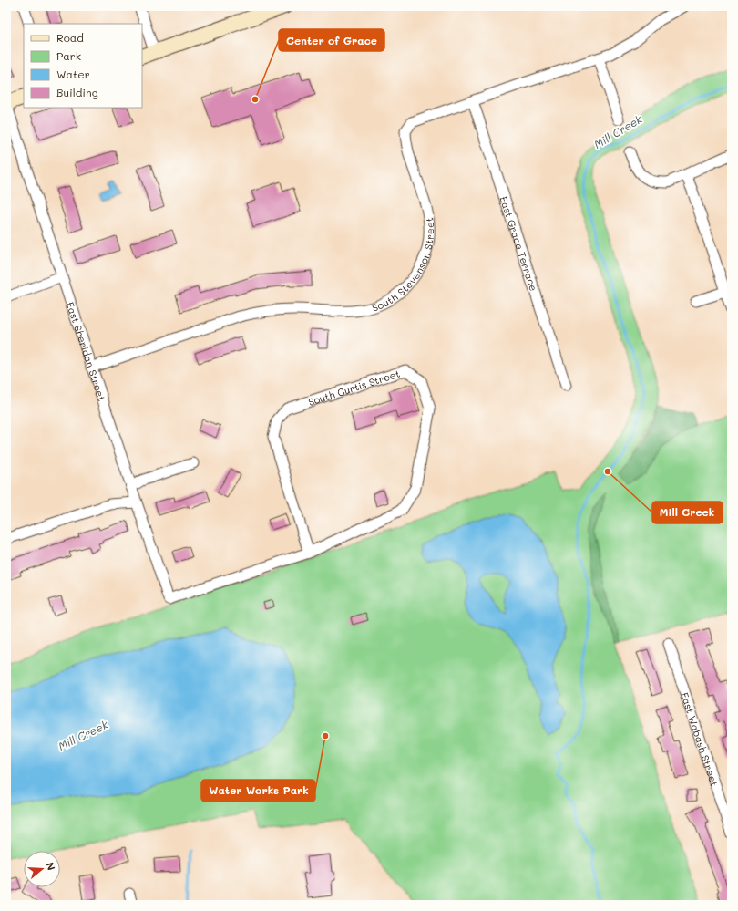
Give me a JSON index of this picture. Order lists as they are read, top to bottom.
{
  "streets": {
    "street": [
      "East Grace Terrace",
      "South Stevenson Street",
      "East Sheridan Street",
      "South Curtis Street",
      "East Wabash Street"
    ]
  },
  "crossings": [
    ["East Grace Terrace", "South Stevenson Street"],
    ["South Stevenson Street", "East Sheridan Street"],
    ["East Sheridan Street", "South Curtis Street"]
  ],
  "water": ["Mill Creek"],
  "places": ["Center of Grace", "Mill Creek", "Water Works Park"],
  "legend": [
    "Road",
    "Park",
    "Water",
    "Building"
  ],
  "north": "right"
}
